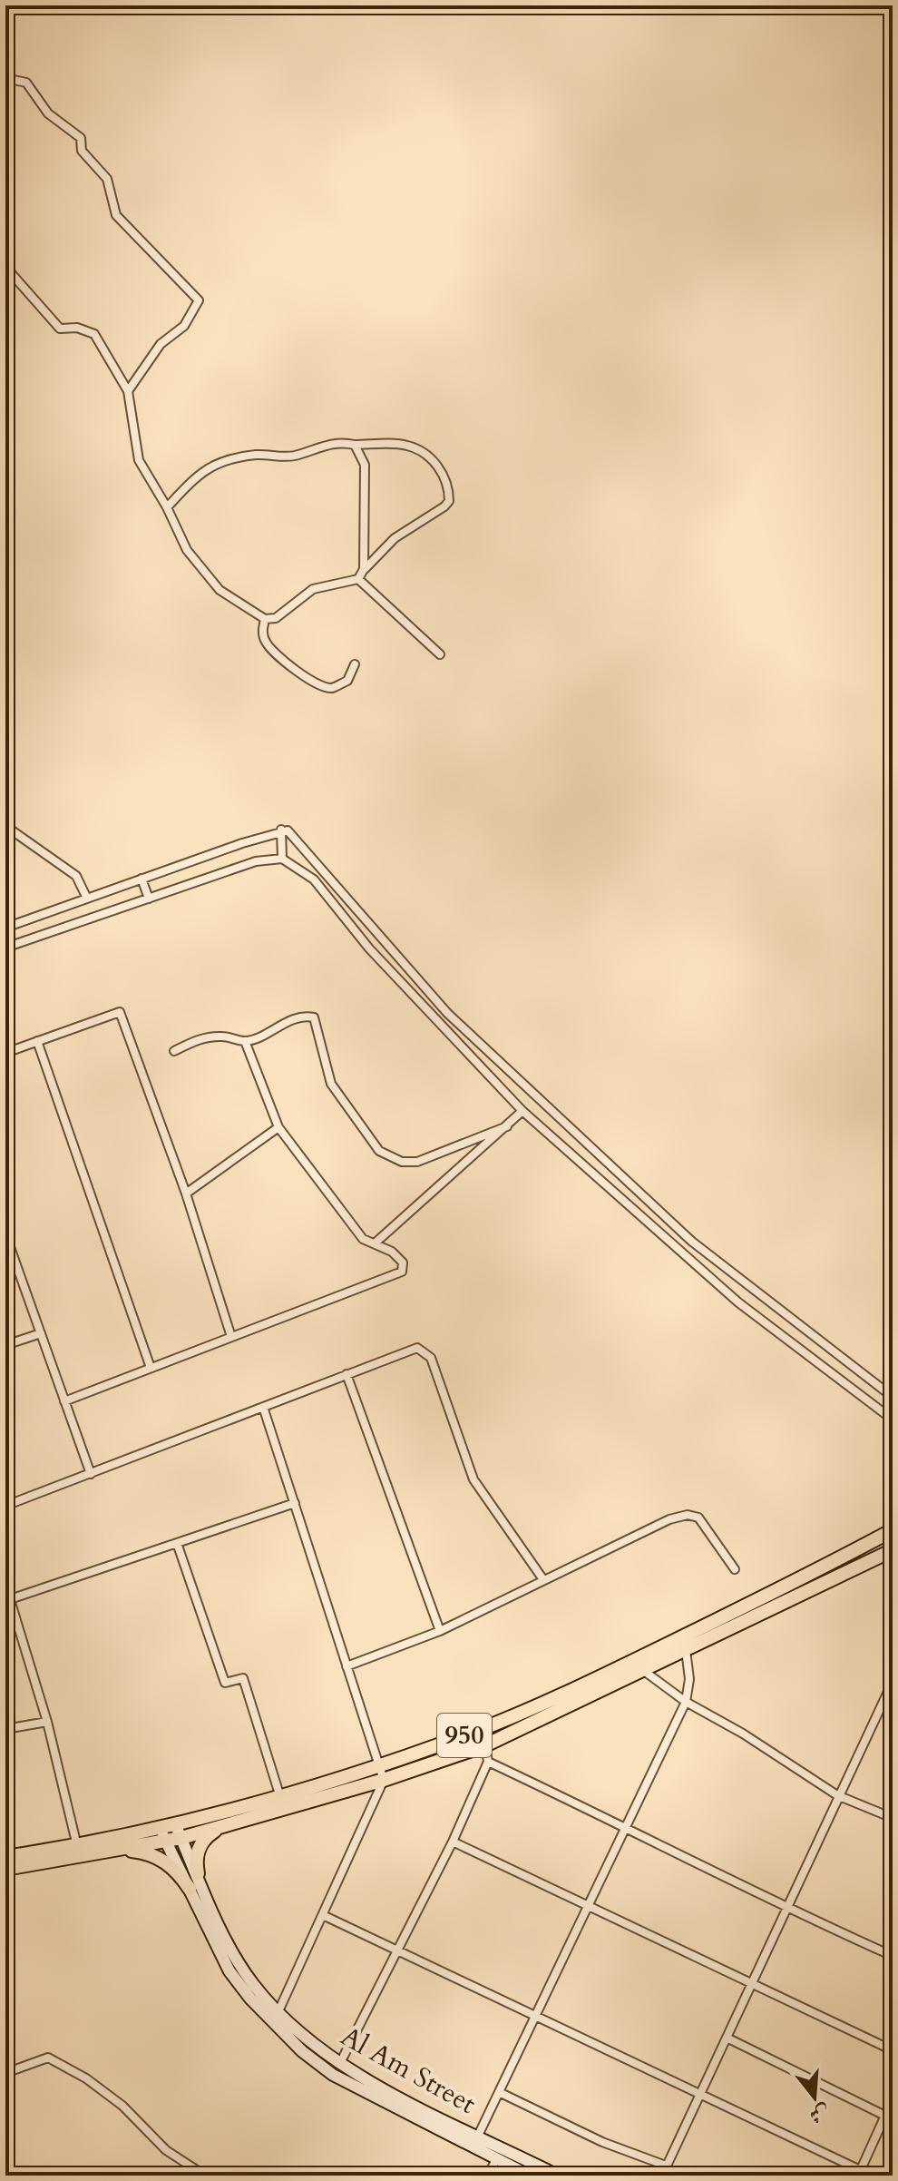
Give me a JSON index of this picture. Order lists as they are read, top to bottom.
{
  "streets": {
    "main road": ["950", "Al Am Street"]
  },
  "crossings": [
    ["950", "Al Am Street"]
  ],
  "north": "bottom"
}
